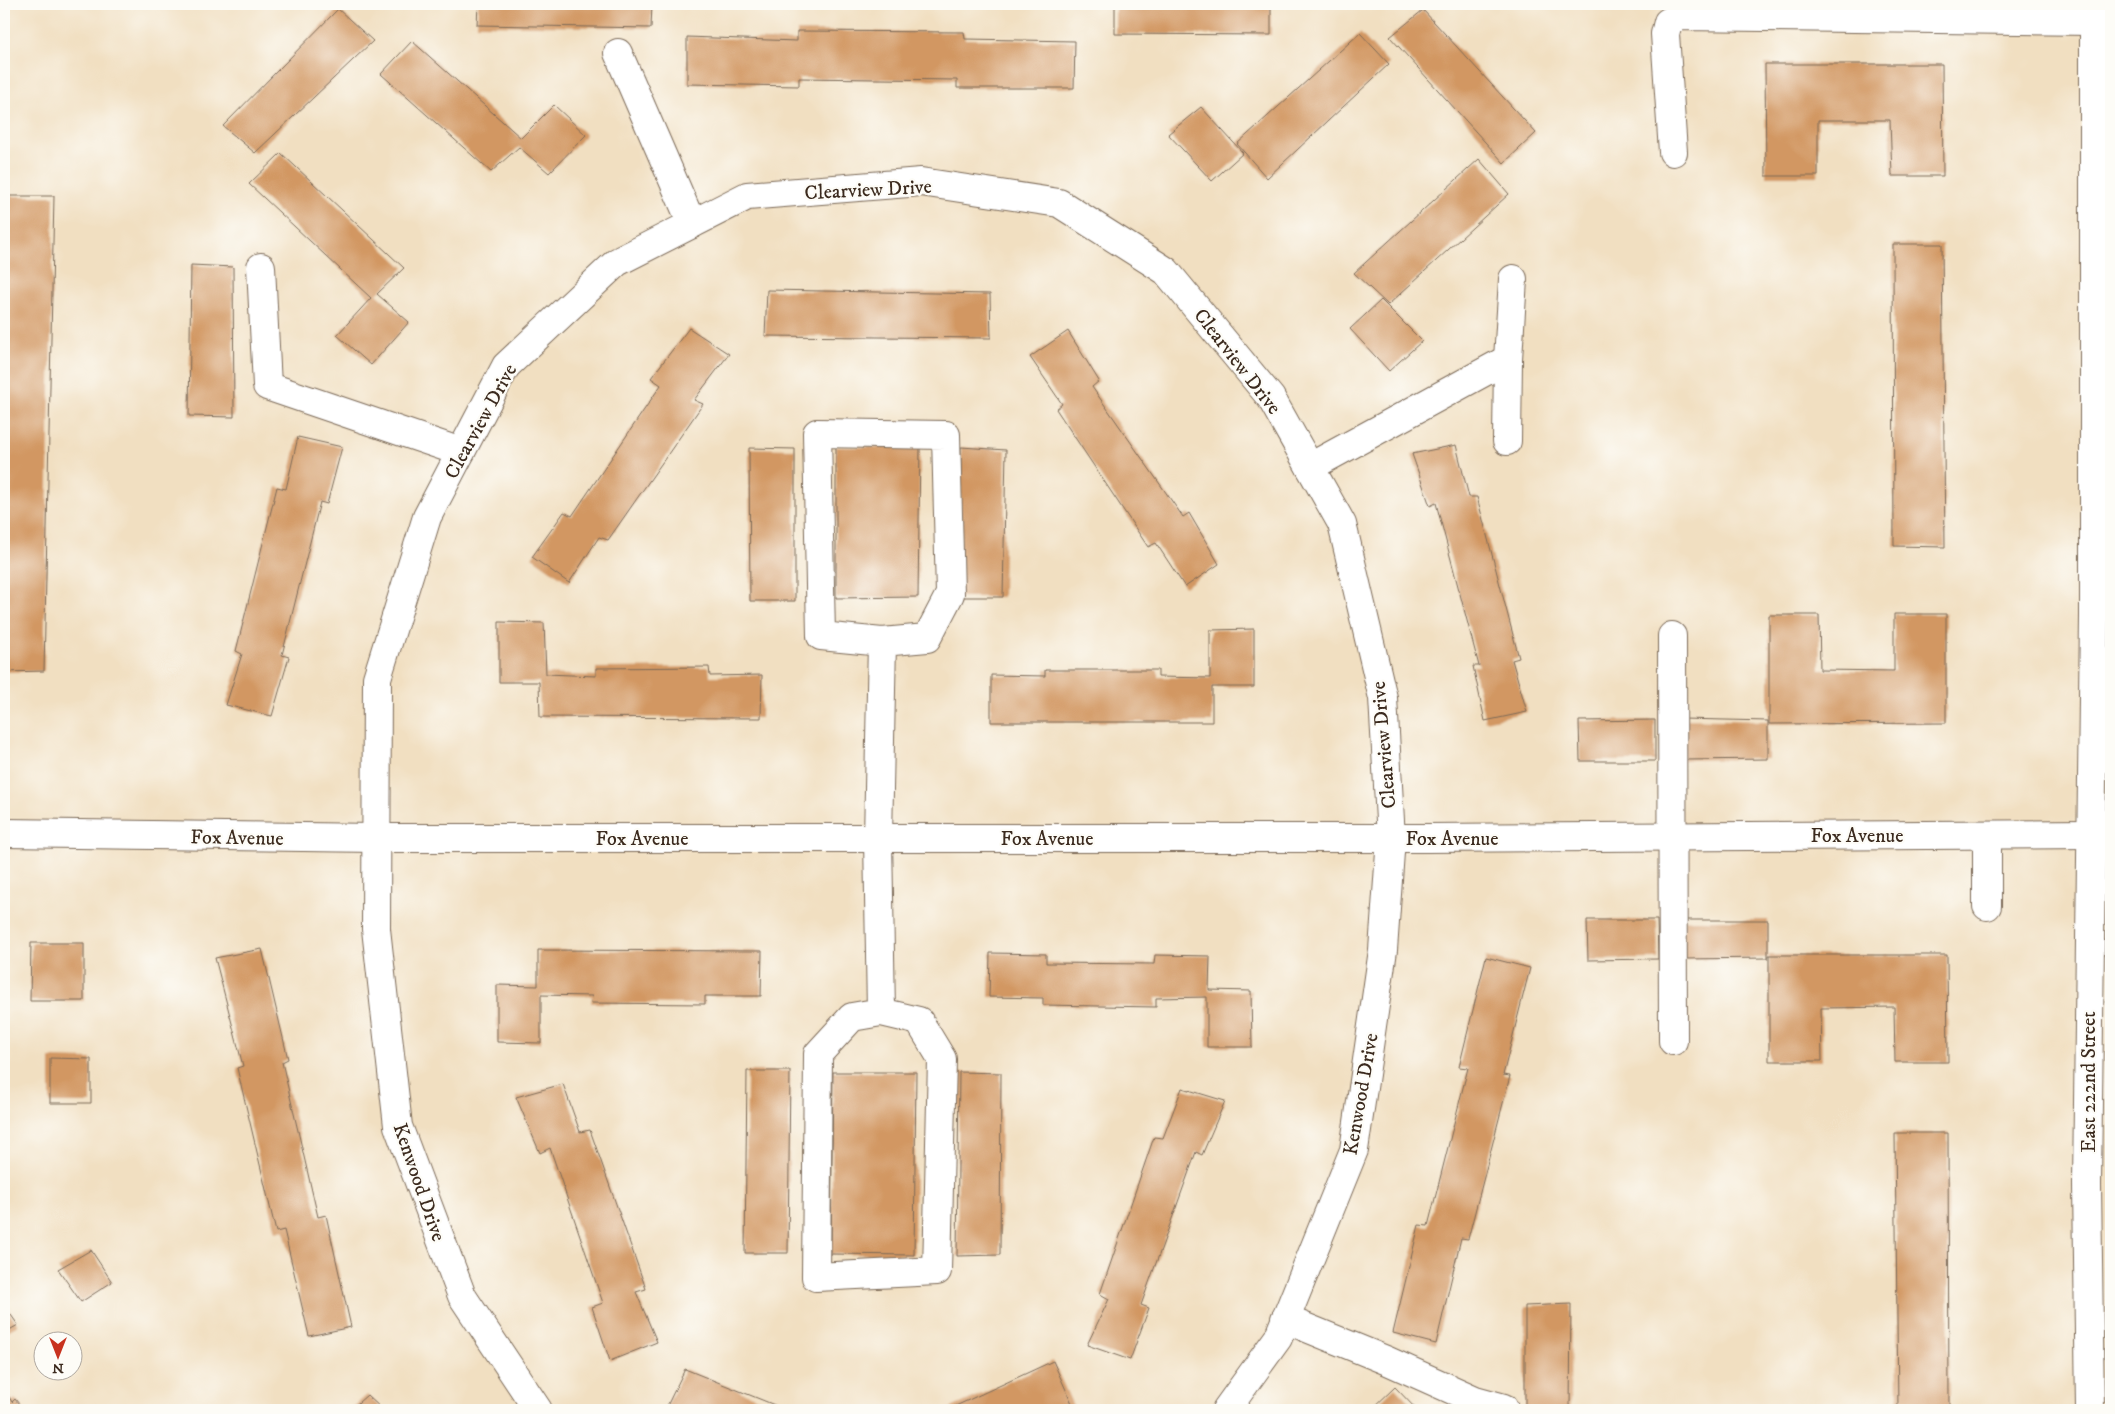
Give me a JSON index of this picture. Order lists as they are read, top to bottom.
{
  "streets": {
    "street": [
      "Clearview Drive",
      "Fox Avenue",
      "East 222nd Street",
      "Kenwood Drive"
    ]
  },
  "crossings": [
    ["Clearview Drive", "Fox Avenue"],
    ["Clearview Drive", "Kenwood Drive"],
    ["Fox Avenue", "East 222nd Street"],
    ["Fox Avenue", "Kenwood Drive"]
  ],
  "north": "bottom"
}
